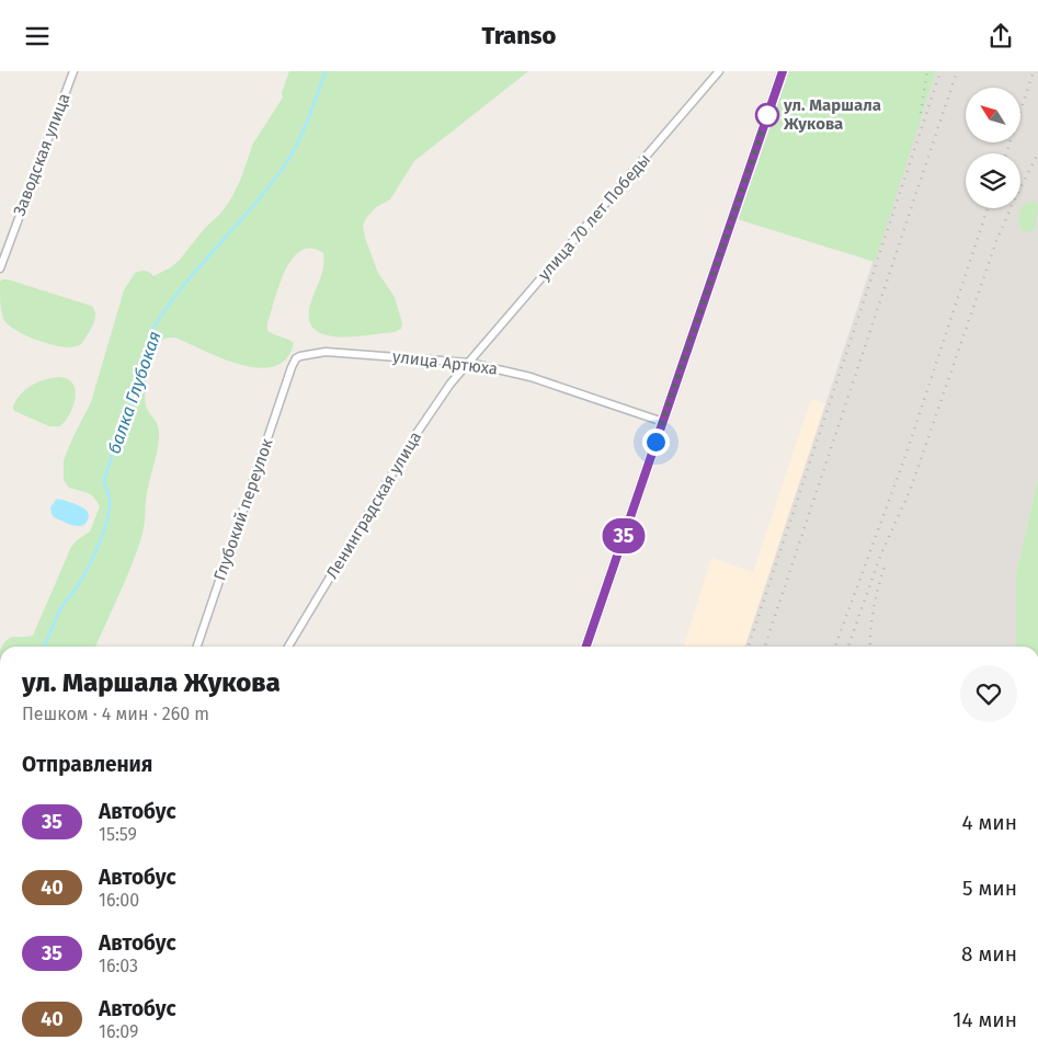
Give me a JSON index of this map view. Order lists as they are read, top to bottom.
{
  "streets": {
    "street": [
      "Заводская улица",
      "улица 70 лет Победы",
      "улица Артюха",
      "Ленинградская улица",
      "Глубокий переулок"
    ]
  },
  "crossings": [
    ["улица 70 лет Победы", "улица Артюха"],
    ["улица 70 лет Победы", "Ленинградская улица"],
    ["улица Артюха", "Ленинградская улица"],
    ["улица Артюха", "Глубокий переулок"]
  ],
  "water": ["балка Глубокая"],
  "places": ["ул. Маршала Жукова"],
  "lines": ["bus line 35"],
  "north": "top left",
  "page": {
    "header": "Transo",
    "on_map": "35",
    "heading": [
      ["ул. Маршала Жукова", "Пешком · 4 мин · 260 m"],
      "Отправления"
    ],
    "list": [
      {
        "mark": "35",
        "name": "Автобус",
        "note": "15:59",
        "value": "4 мин"
      },
      {
        "mark": "40",
        "name": "Автобус",
        "note": "16:00",
        "value": "5 мин"
      },
      {
        "mark": "35",
        "name": "Автобус",
        "note": "16:03",
        "value": "8 мин"
      },
      {
        "mark": "40",
        "name": "Автобус",
        "note": "16:09",
        "value": "14 мин"
      }
    ]
  }
}
